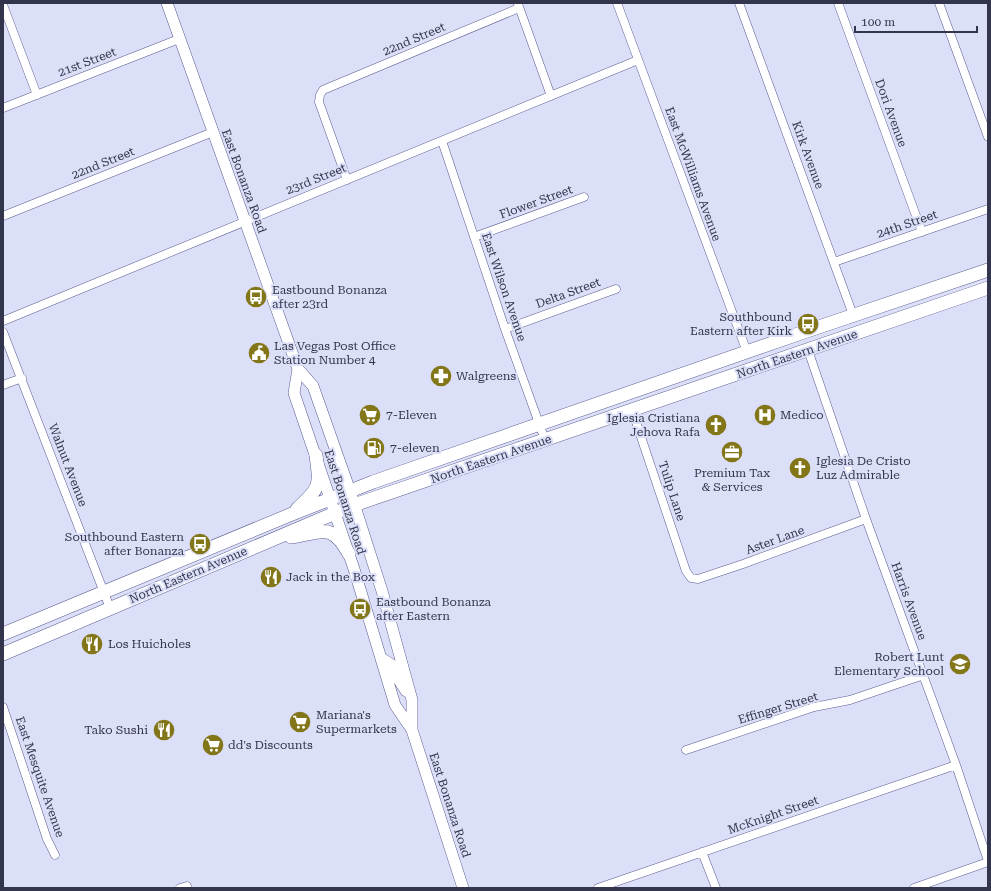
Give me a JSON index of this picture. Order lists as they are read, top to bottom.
{
  "streets": {
    "main road": ["East Bonanza Road", "North Eastern Avenue"],
    "street": [
      "22nd Street",
      "21st Street",
      "Dori Avenue",
      "Kirk Avenue",
      "East McWilliams Avenue",
      "23rd Street",
      "Flower Street",
      "24th Street",
      "East Wilson Avenue",
      "Delta Street",
      "Walnut Avenue",
      "Tulip Lane",
      "Aster Lane",
      "Harris Avenue",
      "Effinger Street",
      "East Mesquite Avenue",
      "McKnight Street"
    ]
  },
  "crossings": [
    ["22nd Street", "23rd Street"],
    ["22nd Street", "East Bonanza Road"],
    ["21st Street", "East Bonanza Road"],
    ["Dori Avenue", "24th Street"],
    ["Kirk Avenue", "24th Street"],
    ["Kirk Avenue", "North Eastern Avenue"],
    ["East McWilliams Avenue", "23rd Street"],
    ["East McWilliams Avenue", "North Eastern Avenue"],
    ["23rd Street", "East Bonanza Road"],
    ["23rd Street", "East Wilson Avenue"],
    ["East Bonanza Road", "North Eastern Avenue"],
    ["Flower Street", "East Wilson Avenue"],
    ["East Wilson Avenue", "Delta Street"],
    ["East Wilson Avenue", "North Eastern Avenue"],
    ["North Eastern Avenue", "Walnut Avenue"],
    ["North Eastern Avenue", "Tulip Lane"],
    ["North Eastern Avenue", "Harris Avenue"],
    ["Tulip Lane", "Aster Lane"],
    ["Aster Lane", "Harris Avenue"],
    ["Harris Avenue", "Effinger Street"],
    ["Harris Avenue", "McKnight Street"]
  ],
  "places": {
    "bus stop": [
      "Eastbound Bonanza after 23rd",
      "Southbound Eastern after Kirk",
      "Southbound Eastern after Bonanza",
      "Eastbound Bonanza after Eastern"
    ],
    "public building": ["Las Vegas Post Office Station Number 4"],
    "pharmacy": ["Walgreens"],
    "supermarket": ["7-Eleven", "Mariana's Supermarkets", "dd's Discounts"],
    "hospital": ["Medico"],
    "church": ["Iglesia Cristiana Jehova Rafa", "Iglesia De Cristo Luz Admirable"],
    "fuel station": ["7-eleven"],
    "office": ["Premium Tax & Services"],
    "restaurant": ["Jack in the Box", "Los Huicholes", "Tako Sushi"],
    "school or university": ["Robert Lunt Elementary School"]
  },
  "scale_bar": "100 m"
}
